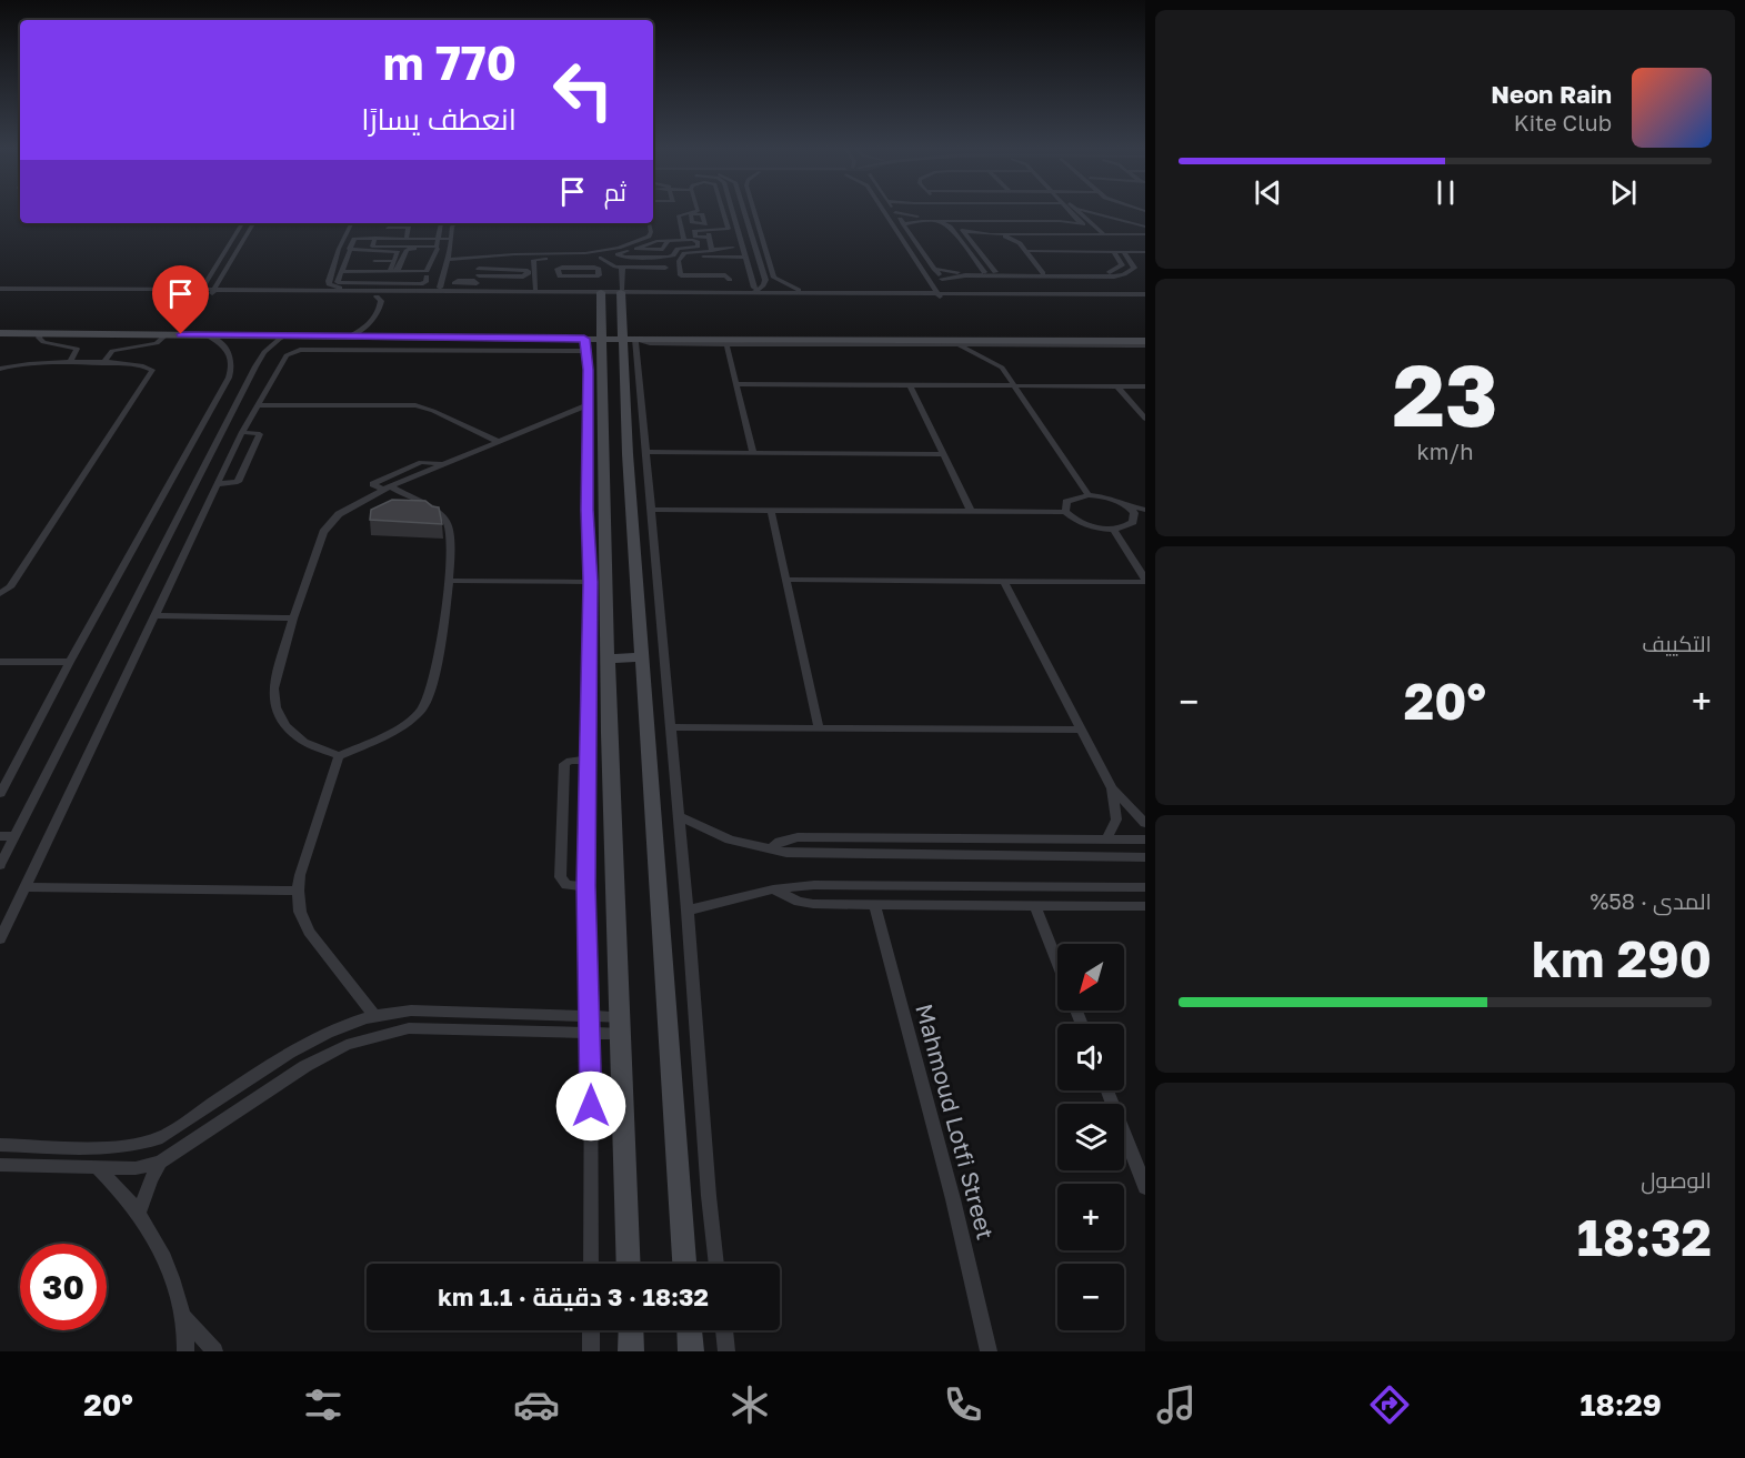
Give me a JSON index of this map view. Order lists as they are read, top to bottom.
{
  "streets": {
    "street": ["Mahmoud Lotfi Street"]
  },
  "north": "bottom left",
  "page": {
    "turn": ["770 m", "انعطف يسارًا"],
    "song": ["Neon Rain", "Kite Club"],
    "then": "ثم",
    "tile": [
      ["23", "km/h"],
      "التكييف",
      ["المدى · 58%", "290 km"],
      ["الوصول", "18:32"]
    ],
    "heat": ["−", "20°", "+"],
    "map_buttons": ["+", "−"],
    "limit": "30",
    "trip": "18:32 · 3 دقيقة · 1.1 km",
    "tabs": ["18:29", "20°"]
  }
}
